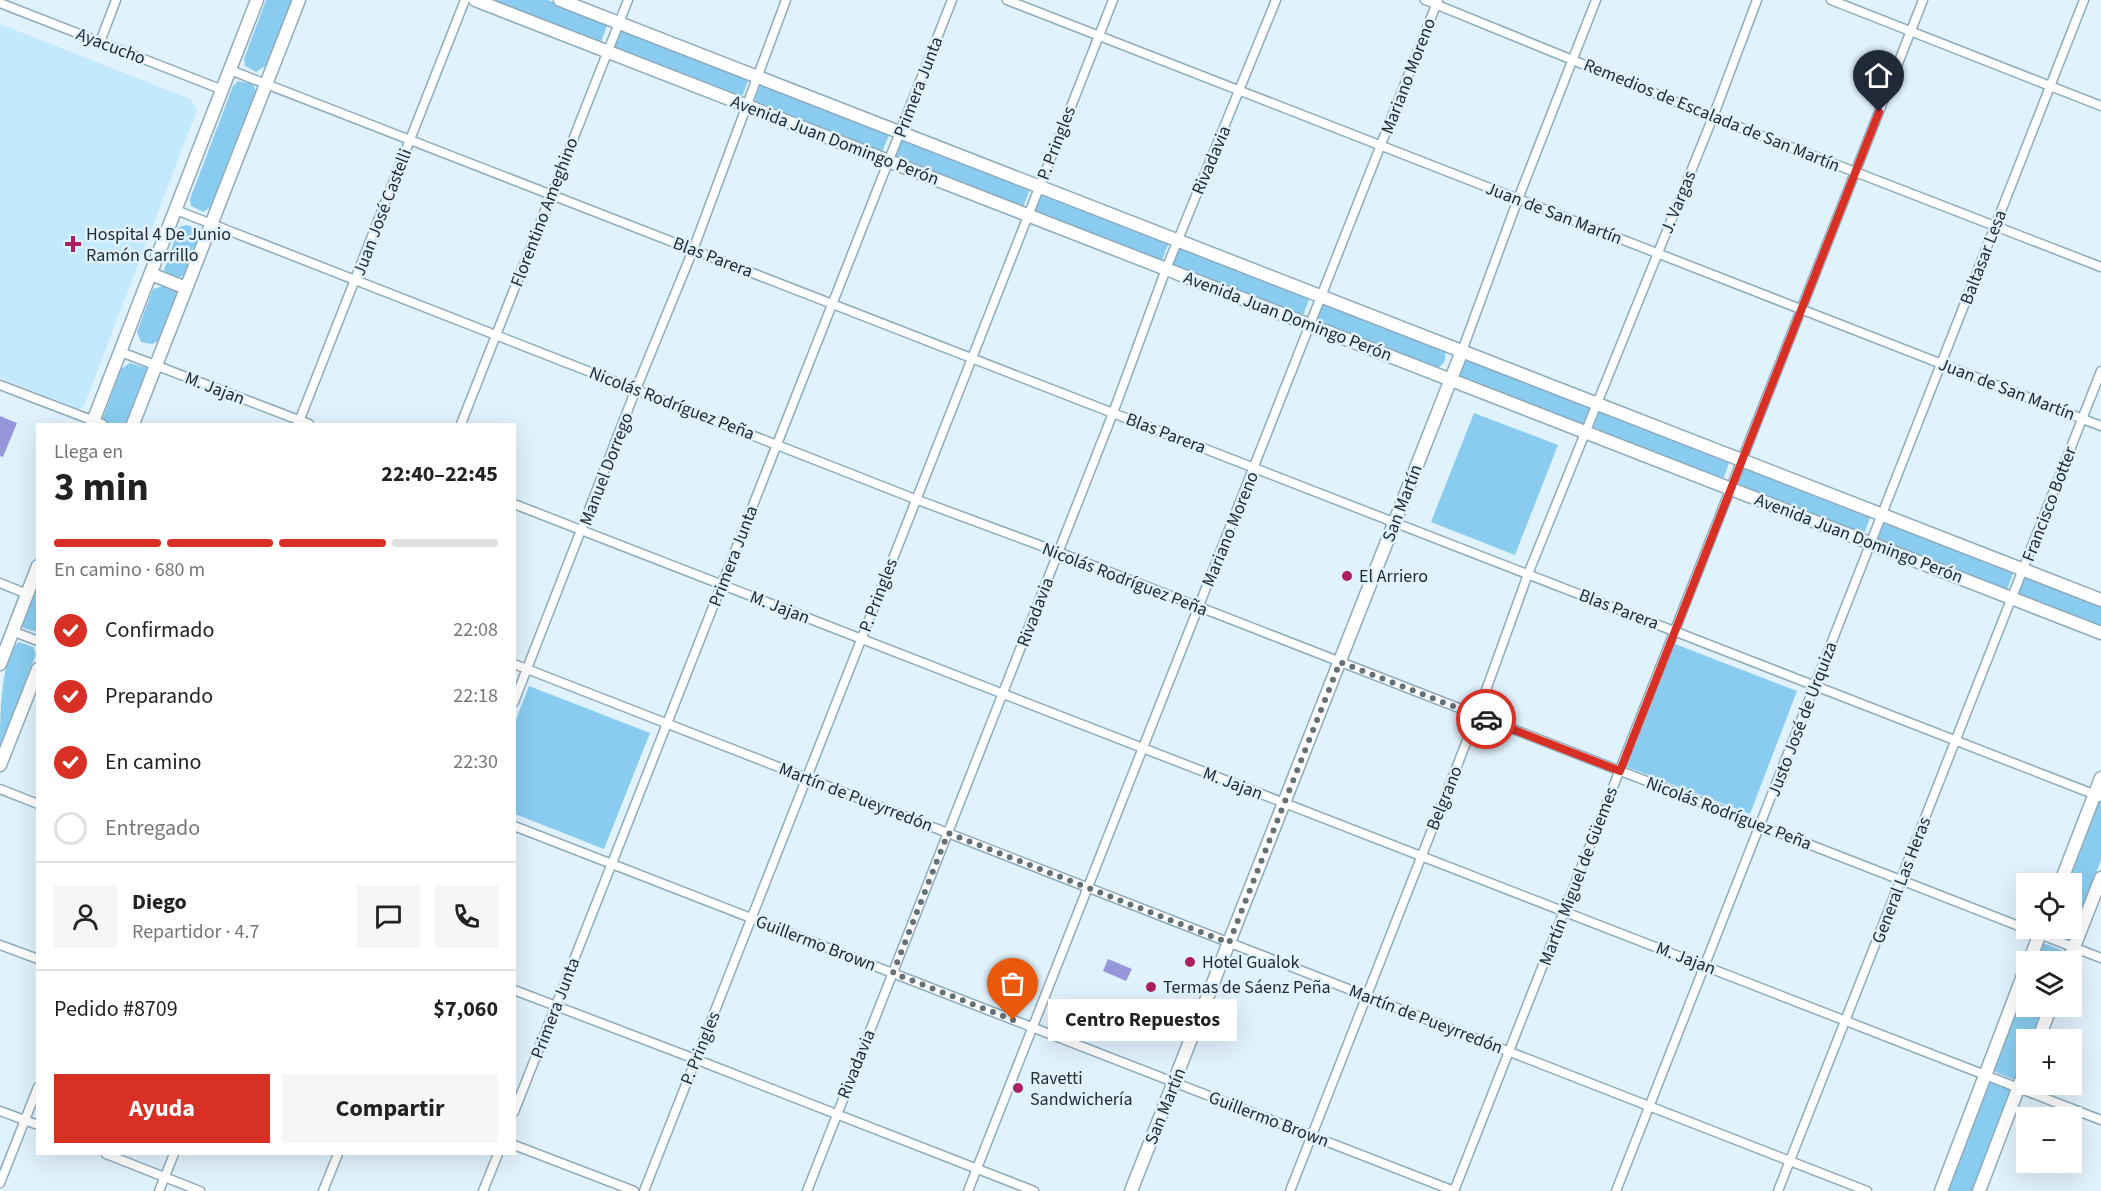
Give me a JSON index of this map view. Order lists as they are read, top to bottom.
{
  "streets": {
    "main road": ["Avenida Juan Domingo Perón", "San Martín"],
    "street": [
      "Ayacucho",
      "Mariano Moreno",
      "Primera Junta",
      "Remedios de Escalada de San Martín",
      "P. Pringles",
      "Rivadavia",
      "J. Vargas",
      "Juan José Castelli",
      "Florentino Ameghino",
      "Juan de San Martín",
      "Blas Parera",
      "Baltasar Lesa",
      "M. Jajan",
      "Nicolás Rodríguez Peña",
      "Manuel Dorrego",
      "Francisco Botter",
      "Justo José de Urquiza",
      "Martín de Pueyrredón",
      "Belgrano",
      "Martín Miguel de Güemes",
      "General Las Heras",
      "Guillermo Brown"
    ]
  },
  "crossings": [
    ["Mariano Moreno", "Remedios de Escalada de San Martín"],
    ["Mariano Moreno", "Avenida Juan Domingo Perón"],
    ["Mariano Moreno", "Juan de San Martín"],
    ["Mariano Moreno", "Blas Parera"],
    ["Mariano Moreno", "M. Jajan"],
    ["Mariano Moreno", "Nicolás Rodríguez Peña"],
    ["Mariano Moreno", "Martín de Pueyrredón"],
    ["Mariano Moreno", "Guillermo Brown"],
    ["Primera Junta", "Avenida Juan Domingo Perón"],
    ["Primera Junta", "Blas Parera"],
    ["Primera Junta", "M. Jajan"],
    ["Primera Junta", "Nicolás Rodríguez Peña"],
    ["Primera Junta", "Martín de Pueyrredón"],
    ["Primera Junta", "Guillermo Brown"],
    ["Remedios de Escalada de San Martín", "J. Vargas"],
    ["Remedios de Escalada de San Martín", "Baltasar Lesa"],
    ["Remedios de Escalada de San Martín", "Martín Miguel de Güemes"],
    ["Avenida Juan Domingo Perón", "P. Pringles"],
    ["Avenida Juan Domingo Perón", "Rivadavia"],
    ["Avenida Juan Domingo Perón", "J. Vargas"],
    ["Avenida Juan Domingo Perón", "Florentino Ameghino"],
    ["Avenida Juan Domingo Perón", "Baltasar Lesa"],
    ["Avenida Juan Domingo Perón", "Manuel Dorrego"],
    ["Avenida Juan Domingo Perón", "San Martín"],
    ["Avenida Juan Domingo Perón", "Francisco Botter"],
    ["Avenida Juan Domingo Perón", "Justo José de Urquiza"],
    ["Avenida Juan Domingo Perón", "Belgrano"],
    ["Avenida Juan Domingo Perón", "Martín Miguel de Güemes"],
    ["Avenida Juan Domingo Perón", "General Las Heras"],
    ["P. Pringles", "Juan de San Martín"],
    ["P. Pringles", "Blas Parera"],
    ["P. Pringles", "M. Jajan"],
    ["P. Pringles", "Nicolás Rodríguez Peña"],
    ["P. Pringles", "Martín de Pueyrredón"],
    ["P. Pringles", "Guillermo Brown"],
    ["Rivadavia", "Juan de San Martín"],
    ["Rivadavia", "Blas Parera"],
    ["Rivadavia", "M. Jajan"],
    ["Rivadavia", "Nicolás Rodríguez Peña"],
    ["Rivadavia", "Martín de Pueyrredón"],
    ["Rivadavia", "Guillermo Brown"],
    ["J. Vargas", "Juan de San Martín"],
    ["J. Vargas", "Belgrano"],
    ["Juan José Castelli", "Blas Parera"],
    ["Juan José Castelli", "M. Jajan"],
    ["Juan José Castelli", "Nicolás Rodríguez Peña"],
    ["Florentino Ameghino", "Blas Parera"],
    ["Florentino Ameghino", "Nicolás Rodríguez Peña"],
    ["Juan de San Martín", "Baltasar Lesa"],
    ["Juan de San Martín", "Francisco Botter"],
    ["Juan de San Martín", "Martín Miguel de Güemes"],
    ["Blas Parera", "Manuel Dorrego"],
    ["Blas Parera", "San Martín"],
    ["Blas Parera", "Justo José de Urquiza"],
    ["Blas Parera", "Belgrano"],
    ["Blas Parera", "Martín Miguel de Güemes"],
    ["Blas Parera", "General Las Heras"],
    ["Baltasar Lesa", "Justo José de Urquiza"],
    ["M. Jajan", "Manuel Dorrego"],
    ["M. Jajan", "San Martín"],
    ["M. Jajan", "Justo José de Urquiza"],
    ["M. Jajan", "Belgrano"],
    ["M. Jajan", "Martín Miguel de Güemes"],
    ["M. Jajan", "General Las Heras"],
    ["Nicolás Rodríguez Peña", "Manuel Dorrego"],
    ["Nicolás Rodríguez Peña", "San Martín"],
    ["Nicolás Rodríguez Peña", "Justo José de Urquiza"],
    ["Nicolás Rodríguez Peña", "Belgrano"],
    ["Nicolás Rodríguez Peña", "Martín Miguel de Güemes"],
    ["Nicolás Rodríguez Peña", "General Las Heras"],
    ["Manuel Dorrego", "Martín de Pueyrredón"],
    ["San Martín", "Martín de Pueyrredón"],
    ["San Martín", "Guillermo Brown"],
    ["Francisco Botter", "General Las Heras"],
    ["Justo José de Urquiza", "Martín de Pueyrredón"],
    ["Martín de Pueyrredón", "Belgrano"],
    ["Martín de Pueyrredón", "Martín Miguel de Güemes"],
    ["Martín de Pueyrredón", "General Las Heras"],
    ["Belgrano", "Guillermo Brown"],
    ["Martín Miguel de Güemes", "Guillermo Brown"]
  ],
  "places": {
    "health": ["Hospital 4 De Junio Ramón Carrillo"],
    "other": [
      "El Arriero",
      "Hotel Gualok",
      "Termas de Sáenz Peña",
      "Centro Repuestos",
      "Ravetti Sandwichería"
    ]
  },
  "page": {
    "heading": ["3 min", "Llega en", "22:40–22:45"],
    "panel": [
      "Diego",
      "Repartidor · 4.7",
      "Pedido #8709",
      "$7,060"
    ],
    "bar": "En camino · 680 m",
    "list": [
      ["Confirmado", "22:08"],
      ["Preparando", "22:18"],
      ["En camino", "22:30"],
      "Entregado"
    ],
    "map_buttons": ["+", "−"],
    "bubble": "Centro Repuestos",
    "buttons": ["Ayuda", "Compartir"]
  }
}
